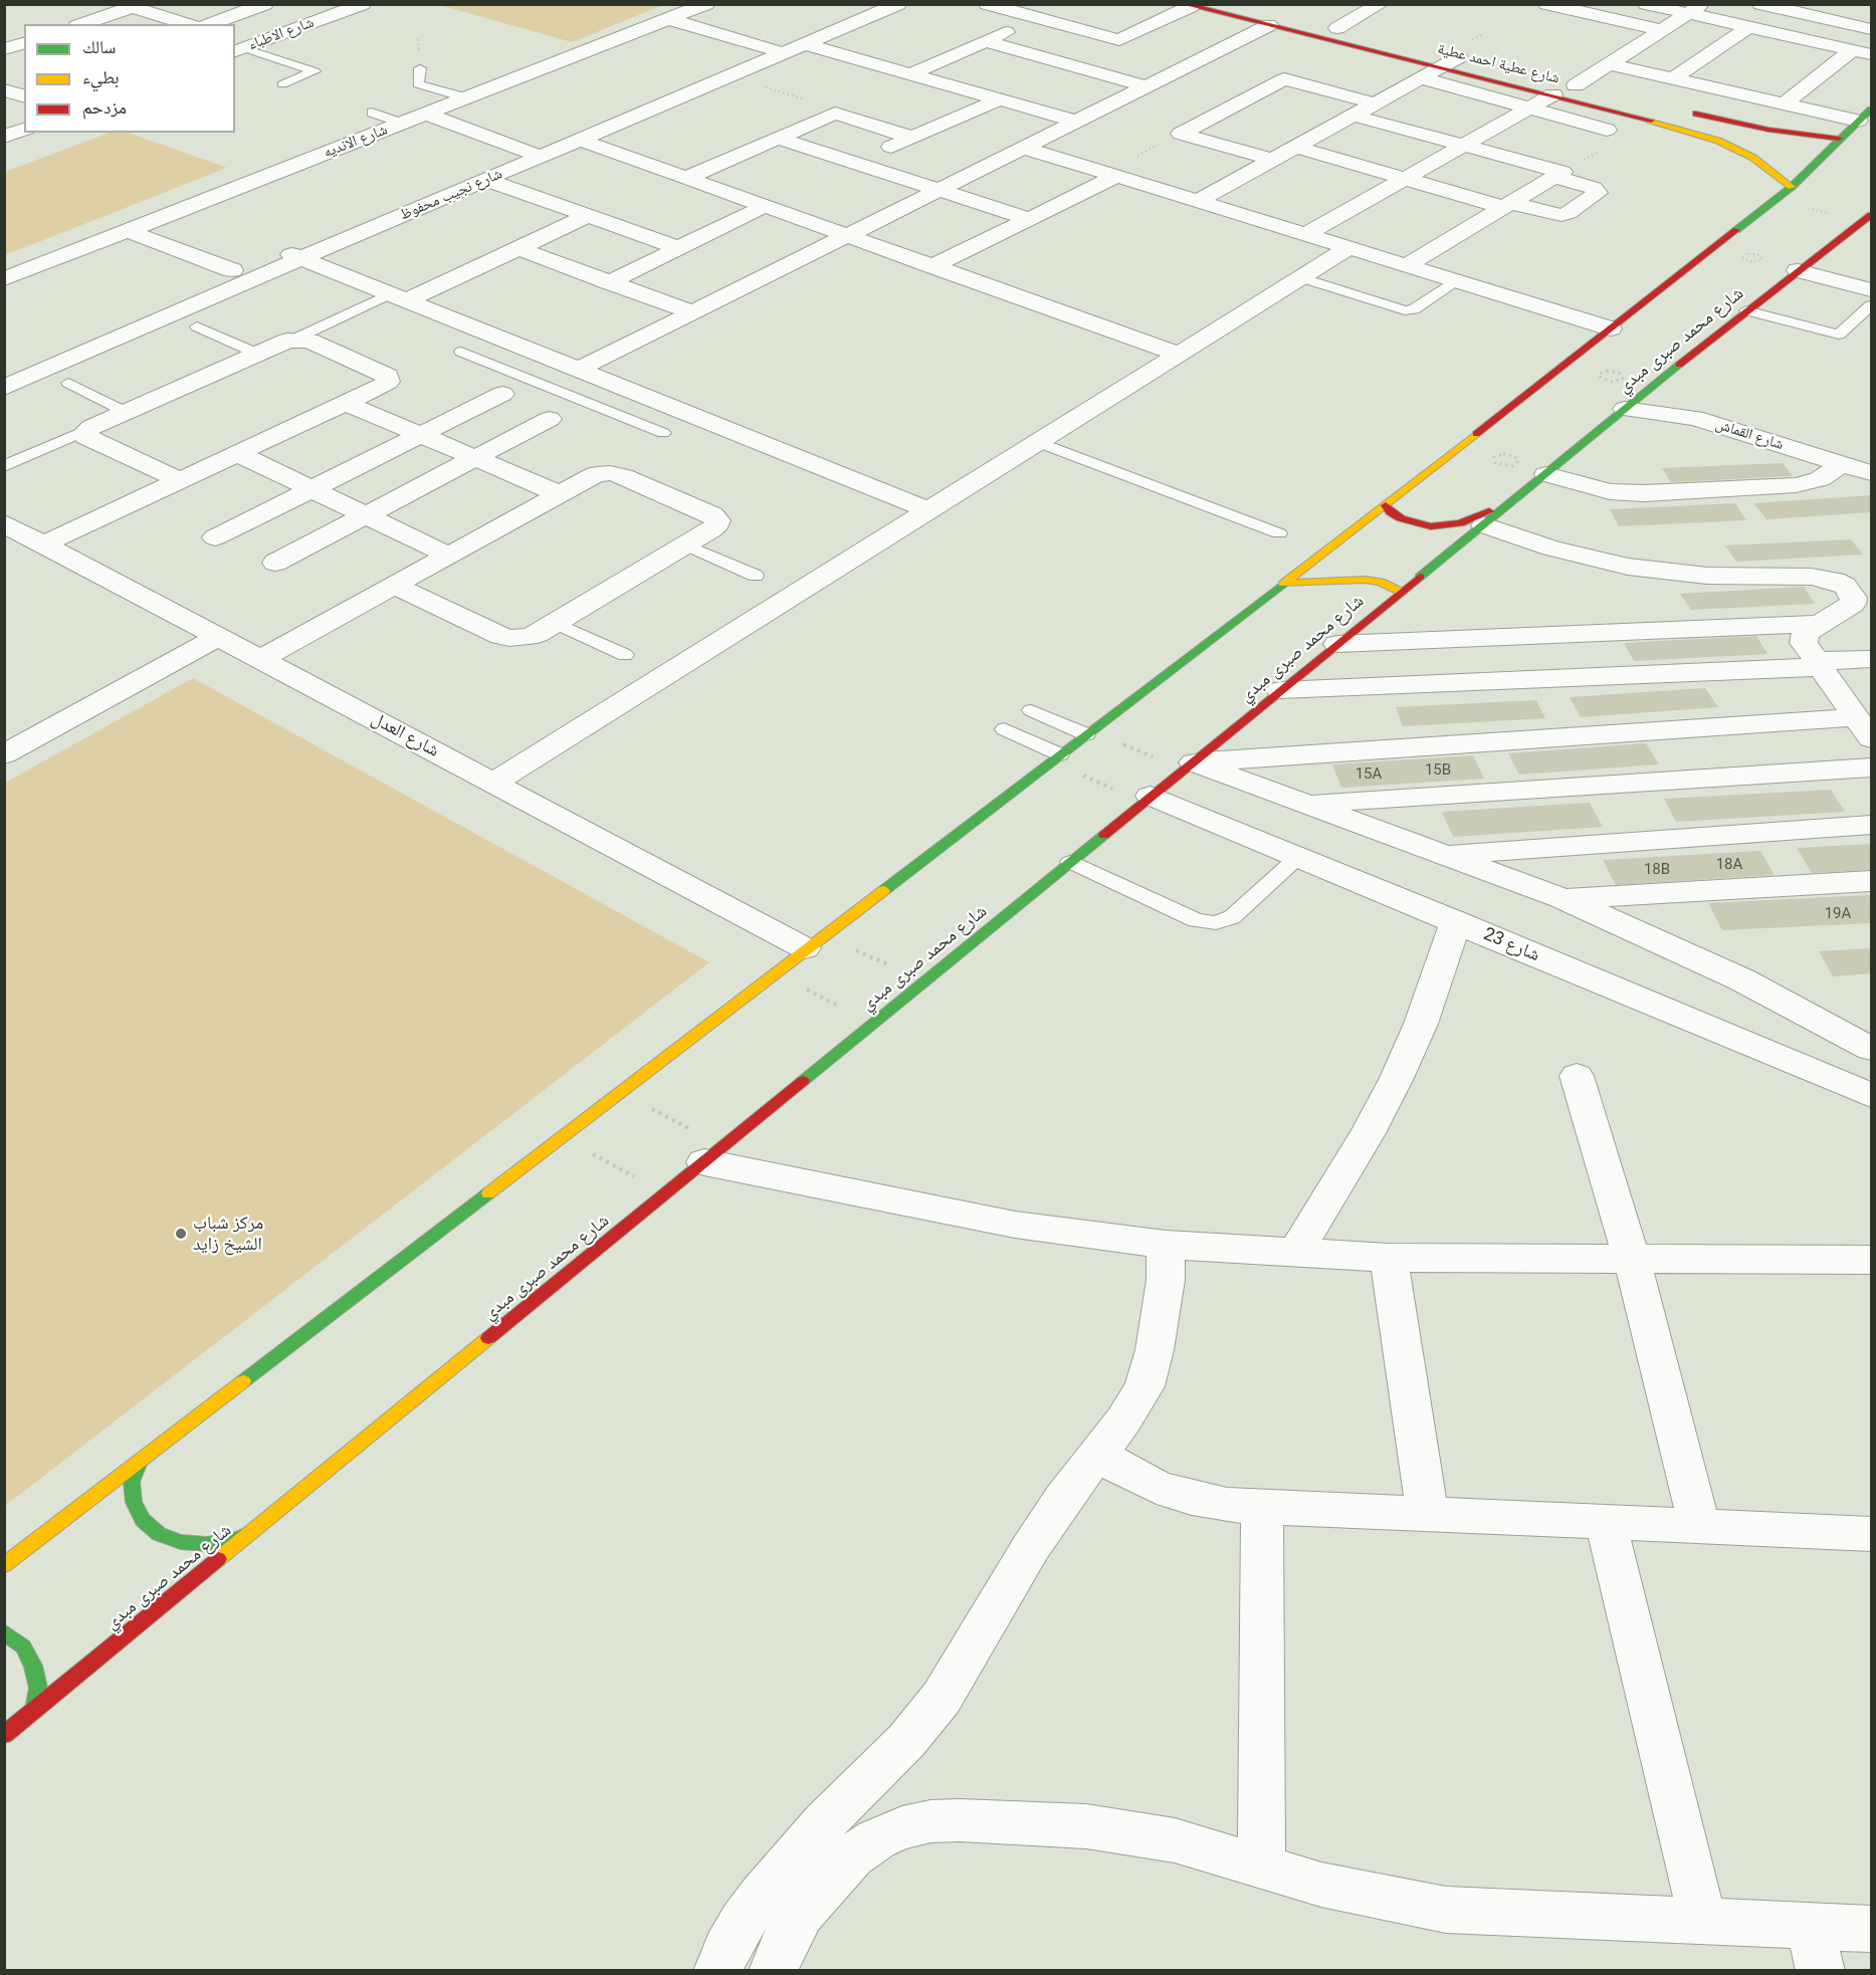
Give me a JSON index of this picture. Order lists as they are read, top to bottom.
{
  "streets": {
    "main road": ["شارع عطية احمد عطية", "شارع محمد صبرى مبدي"],
    "street": [
      "شارع الاطباء",
      "شارع الانديه",
      "شارع نجيب محفوظ",
      "شارع القماش",
      "شارع العدل",
      "شارع 23"
    ]
  },
  "crossings": [
    ["شارع محمد صبرى مبدي", "شارع القماش"],
    ["شارع محمد صبرى مبدي", "شارع 23"]
  ],
  "places": ["مركز شباب الشيخ زايد"],
  "house_numbers": [
    "15B",
    "15A",
    "18A",
    "18B",
    "19A"
  ],
  "legend": ["سالك", "بطيء", "مزدحم"]
}
